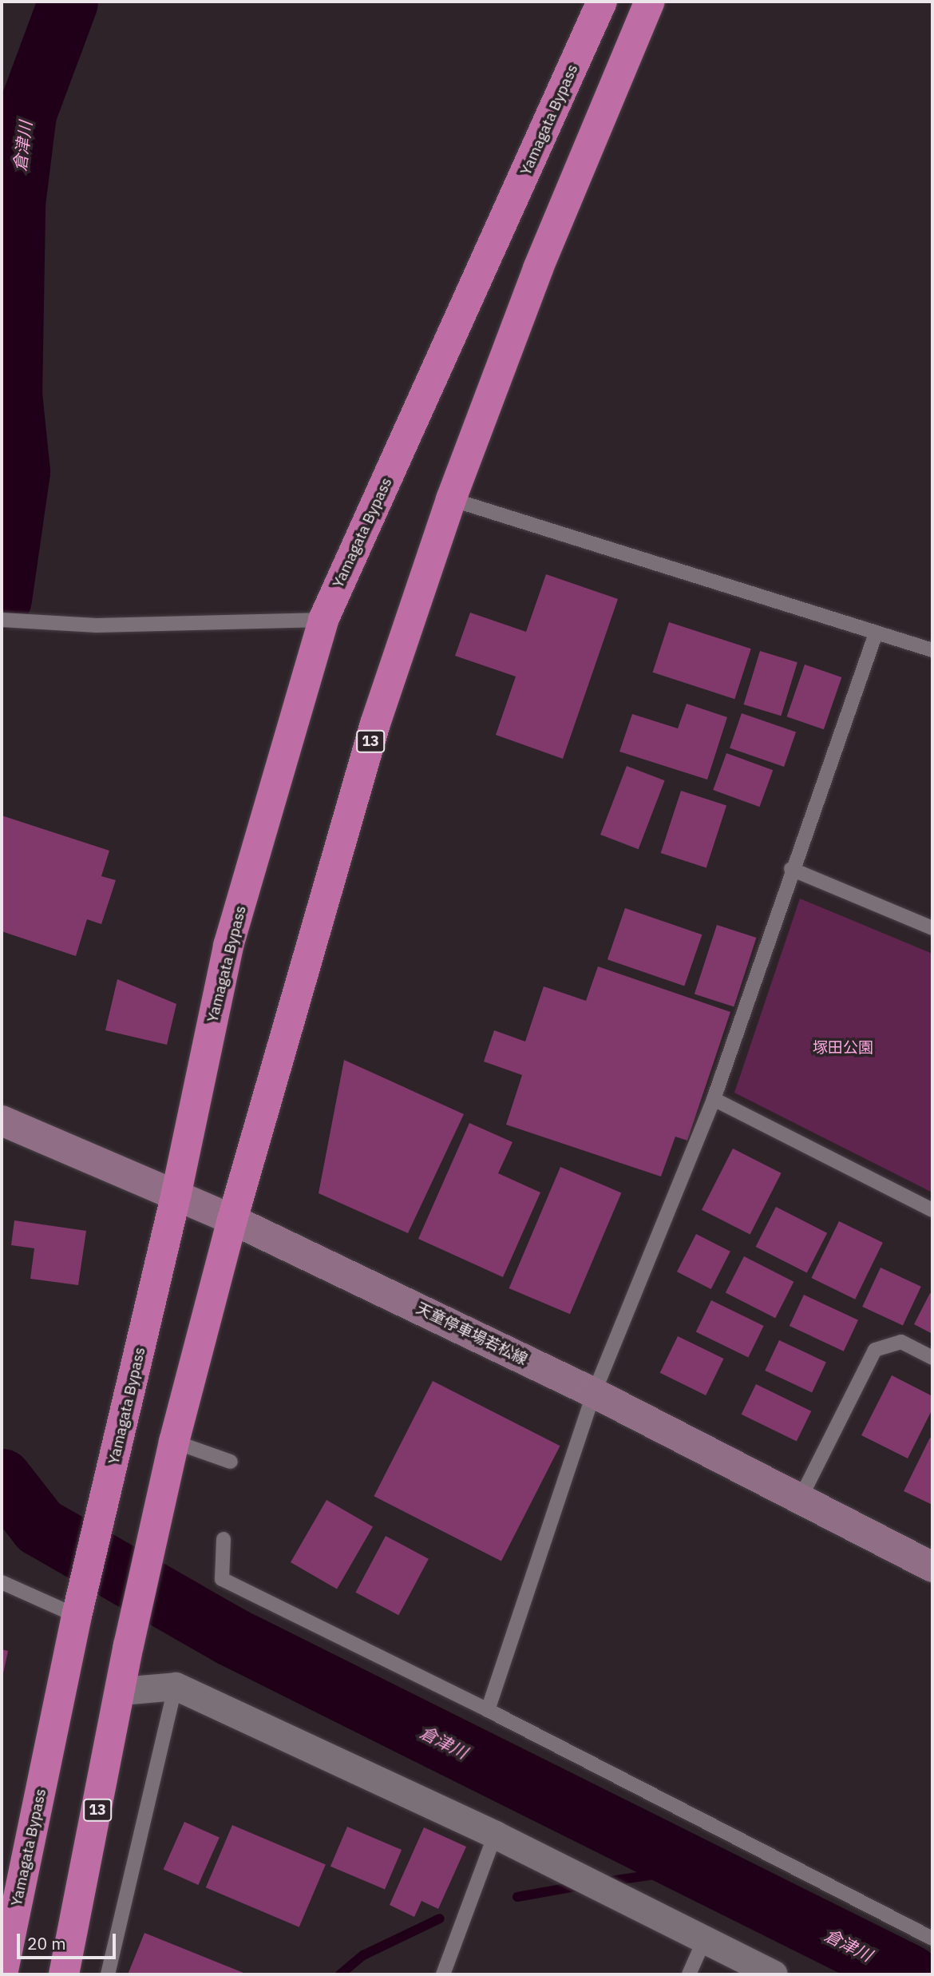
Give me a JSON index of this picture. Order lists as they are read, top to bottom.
{
  "streets": {
    "highway": ["Yamagata Bypass", "13"],
    "main road": ["天童停車場若松線"]
  },
  "crossings": [
    ["Yamagata Bypass", "天童停車場若松線"],
    ["13", "天童停車場若松線"]
  ],
  "water": ["倉津川"],
  "parks": ["塚田公園"],
  "scale_bar": "20 m"
}
